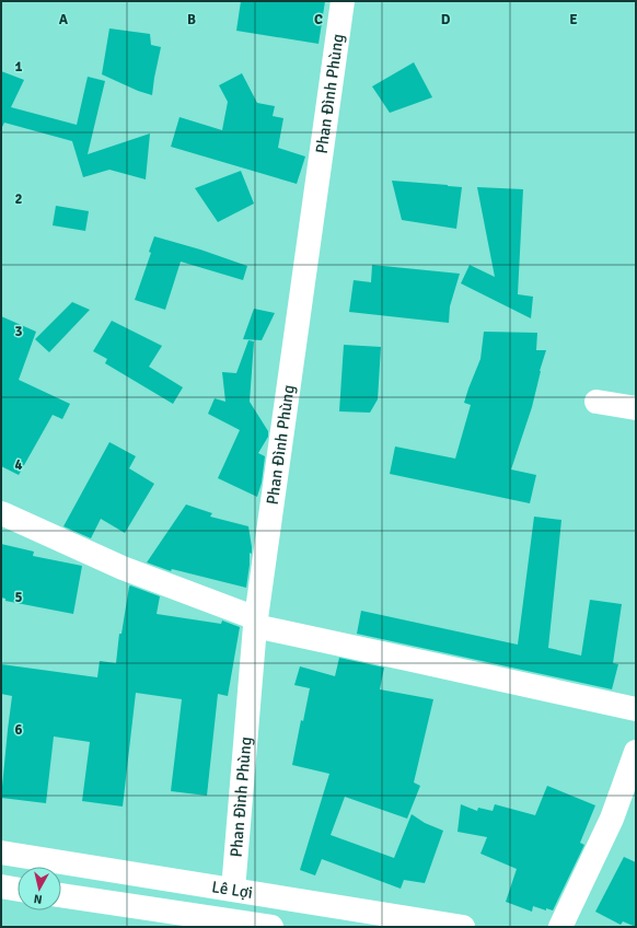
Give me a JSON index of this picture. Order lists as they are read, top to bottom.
{
  "streets": {
    "street": ["Phan Đình Phùng", "Lê Lợi"]
  },
  "crossings": [
    ["Phan Đình Phùng", "Lê Lợi"]
  ],
  "north": "bottom",
  "grid": {
    "columns": [
      "A",
      "B",
      "C",
      "D",
      "E"
    ],
    "rows": [
      "1",
      "2",
      "3",
      "4",
      "5",
      "6"
    ]
  }
}
